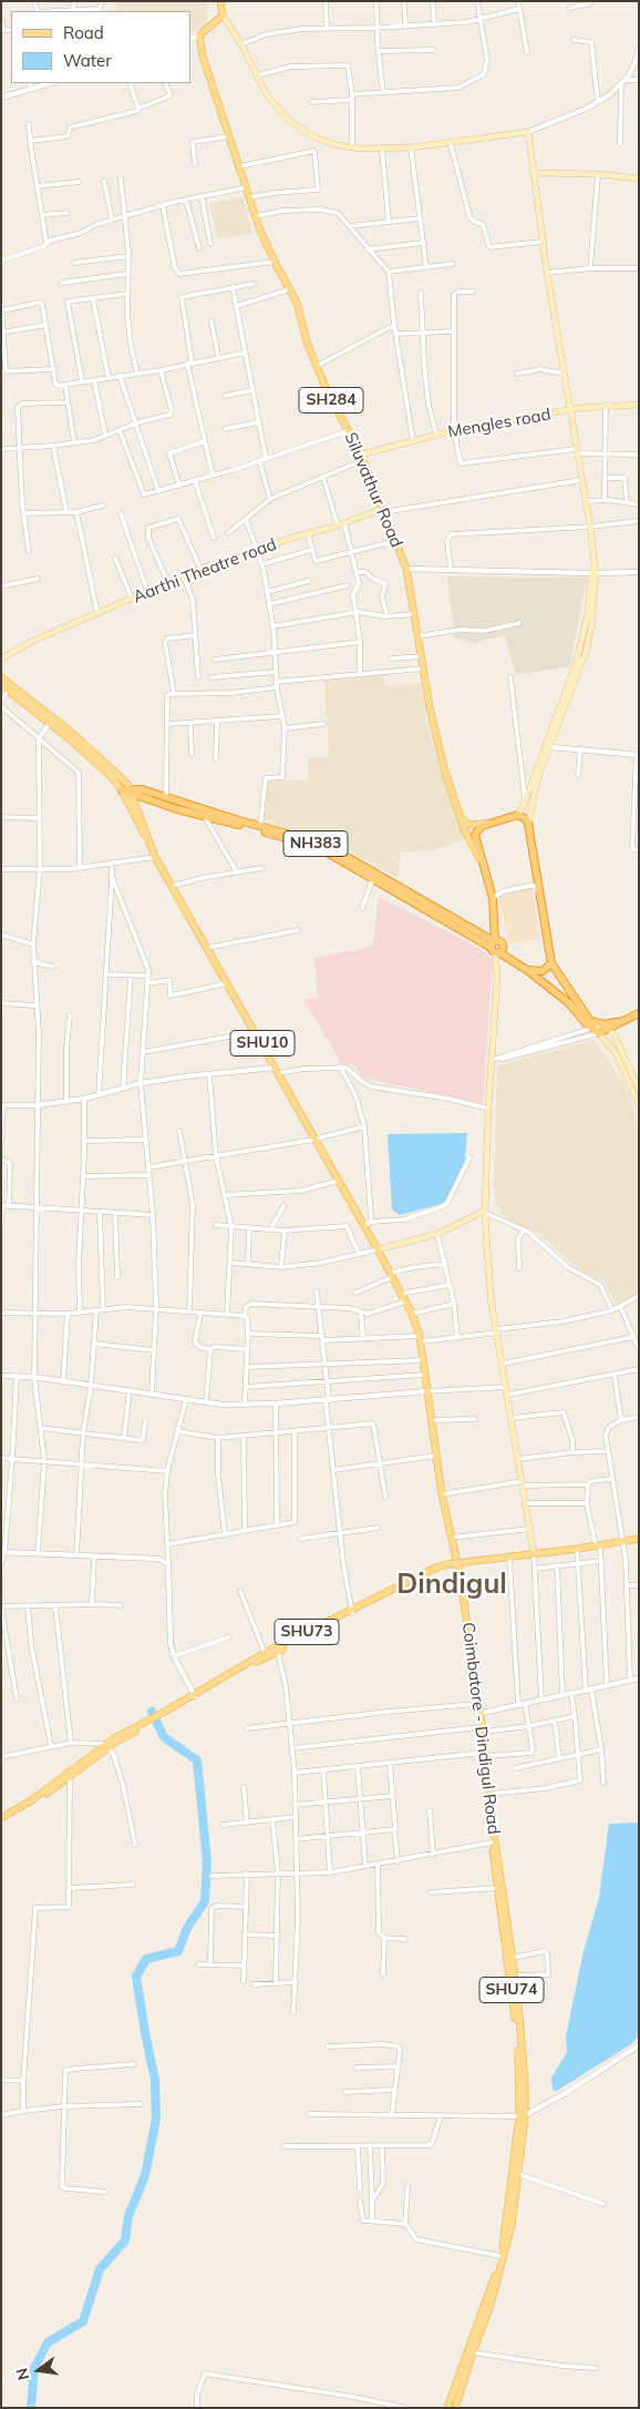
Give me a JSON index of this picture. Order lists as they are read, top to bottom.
{
  "streets": {
    "highway": ["NH383"],
    "main road": [
      "SH284",
      "Mengles road",
      "Siluvathur Road",
      "Aarthi Theatre road",
      "SHU10",
      "SHU73",
      "Coimbatore - Dindigul Road",
      "SHU74"
    ]
  },
  "crossings": [
    ["Mengles road", "Siluvathur Road"],
    ["Siluvathur Road", "Aarthi Theatre road"],
    ["NH383", "SHU10"],
    ["SHU10", "SHU73"],
    ["SHU10", "Coimbatore - Dindigul Road"],
    ["SHU73", "Coimbatore - Dindigul Road"]
  ],
  "districts": ["Dindigul"],
  "legend": ["Road", "Water"],
  "north": "left"
}
